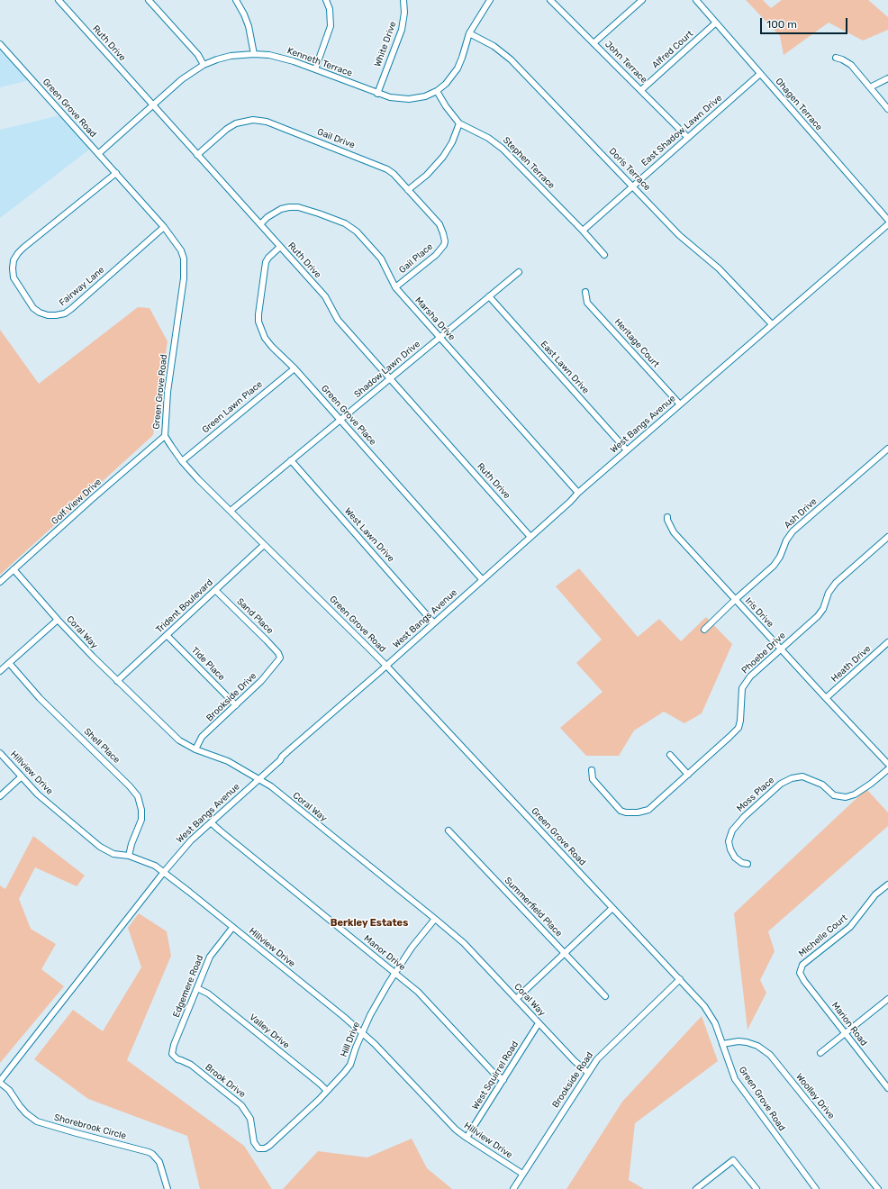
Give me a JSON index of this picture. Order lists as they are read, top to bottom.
{
  "streets": {
    "street": [
      "Ruth Drive",
      "White Drive",
      "Alfred Court",
      "Kenneth Terrace",
      "John Terrace",
      "Ohagen Terrace",
      "Green Grove Road",
      "East Shadow Lawn Drive",
      "Gail Drive",
      "Stephen Terrace",
      "Doris Terrace",
      "Gail Place",
      "Fairway Lane",
      "Marsha Drive",
      "Heritage Court",
      "East Lawn Drive",
      "Shadow Lawn Drive",
      "Green Lawn Place",
      "Green Grove Place",
      "West Bangs Avenue",
      "Golf View Drive",
      "Ash Drive",
      "West Lawn Drive",
      "Trident Boulevard",
      "Iris Drive",
      "Sand Place",
      "Coral Way",
      "Phoebe Drive",
      "Tide Place",
      "Heath Drive",
      "Brookside Drive",
      "Shell Place",
      "Hillview Drive",
      "Moss Place",
      "Summerfield Place",
      "Michelle Court",
      "Manor Drive",
      "Edgemere Road",
      "Marion Road",
      "Valley Drive",
      "Hill Drive",
      "West Squirrel Road",
      "Brookside Road",
      "Brook Drive",
      "Woolley Drive",
      "Shorebrook Circle"
    ]
  },
  "crossings": [
    ["Ruth Drive", "Kenneth Terrace"],
    ["Ruth Drive", "Gail Drive"],
    ["Ruth Drive", "Marsha Drive"],
    ["Ruth Drive", "Shadow Lawn Drive"],
    ["Ruth Drive", "Green Grove Place"],
    ["Ruth Drive", "West Bangs Avenue"],
    ["White Drive", "Kenneth Terrace"],
    ["Alfred Court", "John Terrace"],
    ["Alfred Court", "Ohagen Terrace"],
    ["Kenneth Terrace", "Green Grove Road"],
    ["Kenneth Terrace", "Stephen Terrace"],
    ["Kenneth Terrace", "Doris Terrace"],
    ["John Terrace", "East Shadow Lawn Drive"],
    ["Ohagen Terrace", "East Shadow Lawn Drive"],
    ["Green Grove Road", "Fairway Lane"],
    ["Green Grove Road", "Shadow Lawn Drive"],
    ["Green Grove Road", "Green Lawn Place"],
    ["Green Grove Road", "West Bangs Avenue"],
    ["Green Grove Road", "Golf View Drive"],
    ["Green Grove Road", "Trident Boulevard"],
    ["Green Grove Road", "Brookside Road"],
    ["Green Grove Road", "Woolley Drive"],
    ["East Shadow Lawn Drive", "Stephen Terrace"],
    ["East Shadow Lawn Drive", "Doris Terrace"],
    ["Gail Drive", "Gail Place"],
    ["Doris Terrace", "West Bangs Avenue"],
    ["Gail Place", "Marsha Drive"],
    ["Marsha Drive", "Shadow Lawn Drive"],
    ["Marsha Drive", "West Bangs Avenue"],
    ["Heritage Court", "West Bangs Avenue"],
    ["East Lawn Drive", "Shadow Lawn Drive"],
    ["East Lawn Drive", "West Bangs Avenue"],
    ["Shadow Lawn Drive", "Green Grove Place"],
    ["Shadow Lawn Drive", "West Lawn Drive"],
    ["Green Lawn Place", "Green Grove Place"],
    ["Green Grove Place", "West Bangs Avenue"],
    ["West Bangs Avenue", "West Lawn Drive"],
    ["West Bangs Avenue", "Coral Way"],
    ["West Bangs Avenue", "Hillview Drive"],
    ["West Bangs Avenue", "Manor Drive"],
    ["West Bangs Avenue", "Shorebrook Circle"],
    ["Golf View Drive", "Coral Way"],
    ["Ash Drive", "Iris Drive"],
    ["Trident Boulevard", "Sand Place"],
    ["Trident Boulevard", "Coral Way"],
    ["Trident Boulevard", "Tide Place"],
    ["Iris Drive", "Phoebe Drive"],
    ["Iris Drive", "Heath Drive"],
    ["Sand Place", "Brookside Drive"],
    ["Coral Way", "Brookside Drive"],
    ["Coral Way", "Hill Drive"],
    ["Coral Way", "West Squirrel Road"],
    ["Coral Way", "Brookside Road"],
    ["Tide Place", "Brookside Drive"],
    ["Shell Place", "Hillview Drive"],
    ["Hillview Drive", "Edgemere Road"],
    ["Hillview Drive", "Hill Drive"],
    ["Hillview Drive", "West Squirrel Road"],
    ["Hillview Drive", "Brookside Road"],
    ["Michelle Court", "Marion Road"],
    ["Manor Drive", "Hill Drive"],
    ["Manor Drive", "West Squirrel Road"],
    ["Edgemere Road", "Valley Drive"],
    ["Edgemere Road", "Brook Drive"],
    ["Valley Drive", "Hill Drive"],
    ["Hill Drive", "Brook Drive"]
  ],
  "districts": ["Berkley Estates"],
  "scale_bar": "100 m"
}
